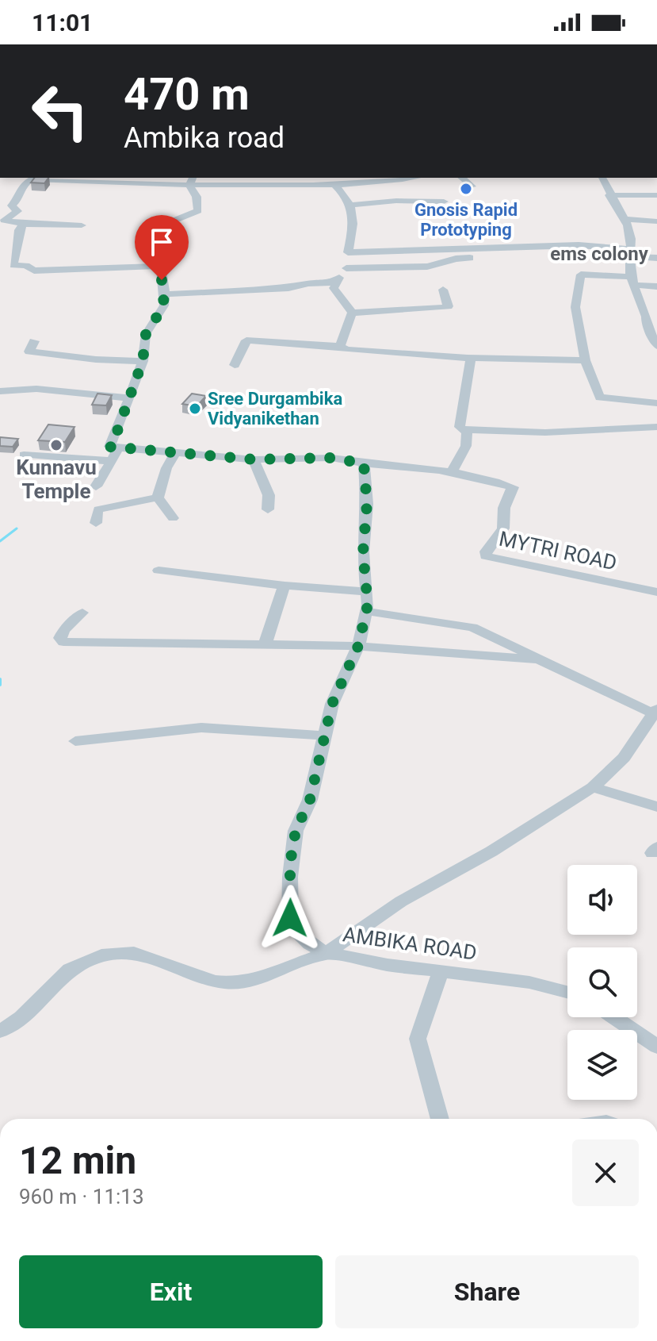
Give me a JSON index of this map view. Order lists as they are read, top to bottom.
{
  "streets": {
    "street": ["MYTRI ROAD", "AMBIKA ROAD"]
  },
  "crossings": [
    ["MYTRI ROAD", "AMBIKA ROAD"]
  ],
  "districts": ["ems colony"],
  "places": ["Gnosis Rapid Prototyping", "Sree Durgambika Vidyanikethan", "Kunnavu Temple"],
  "page": {
    "status": "11:01",
    "turn": ["470 m", "Ambika road"],
    "heading": ["12 min", "960 m · 11:13"],
    "buttons": ["Exit", "Share"]
  }
}
